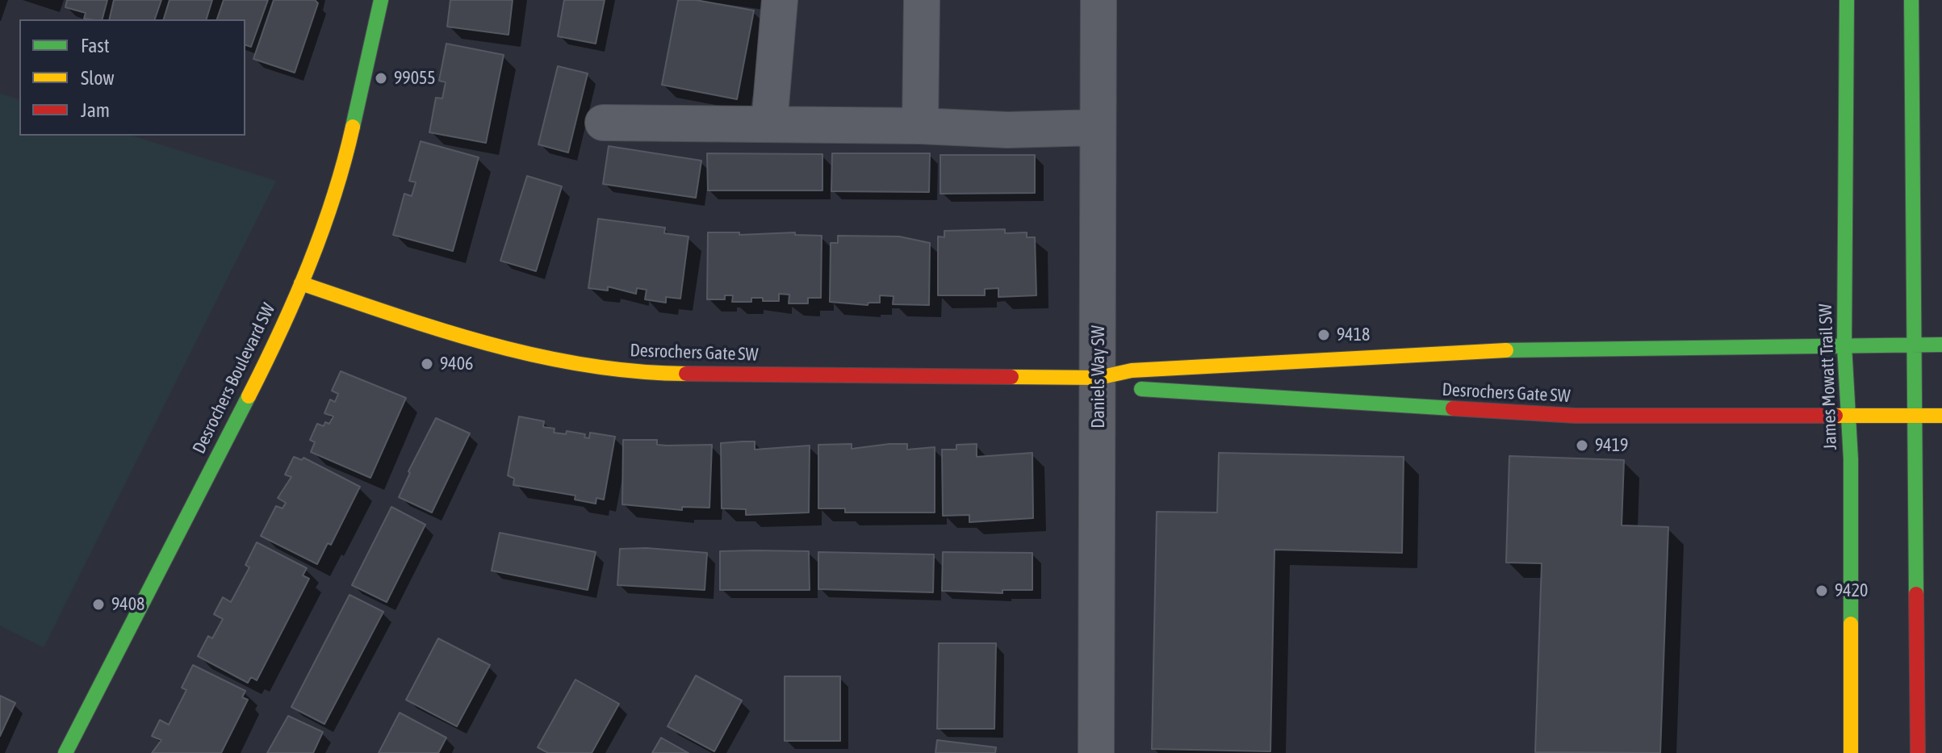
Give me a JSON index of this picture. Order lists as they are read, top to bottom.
{
  "streets": {
    "street": [
      "Desrochers Gate SW",
      "Daniels Way SW",
      "James Mowatt Trail SW",
      "Desrochers Boulevard SW"
    ]
  },
  "crossings": [
    ["Desrochers Gate SW", "Daniels Way SW"],
    ["Desrochers Gate SW", "James Mowatt Trail SW"],
    ["Desrochers Gate SW", "Desrochers Boulevard SW"]
  ],
  "places": [
    "99055",
    "9418",
    "9406",
    "9419",
    "9420",
    "9408"
  ],
  "legend": ["Fast", "Slow", "Jam"]
}
